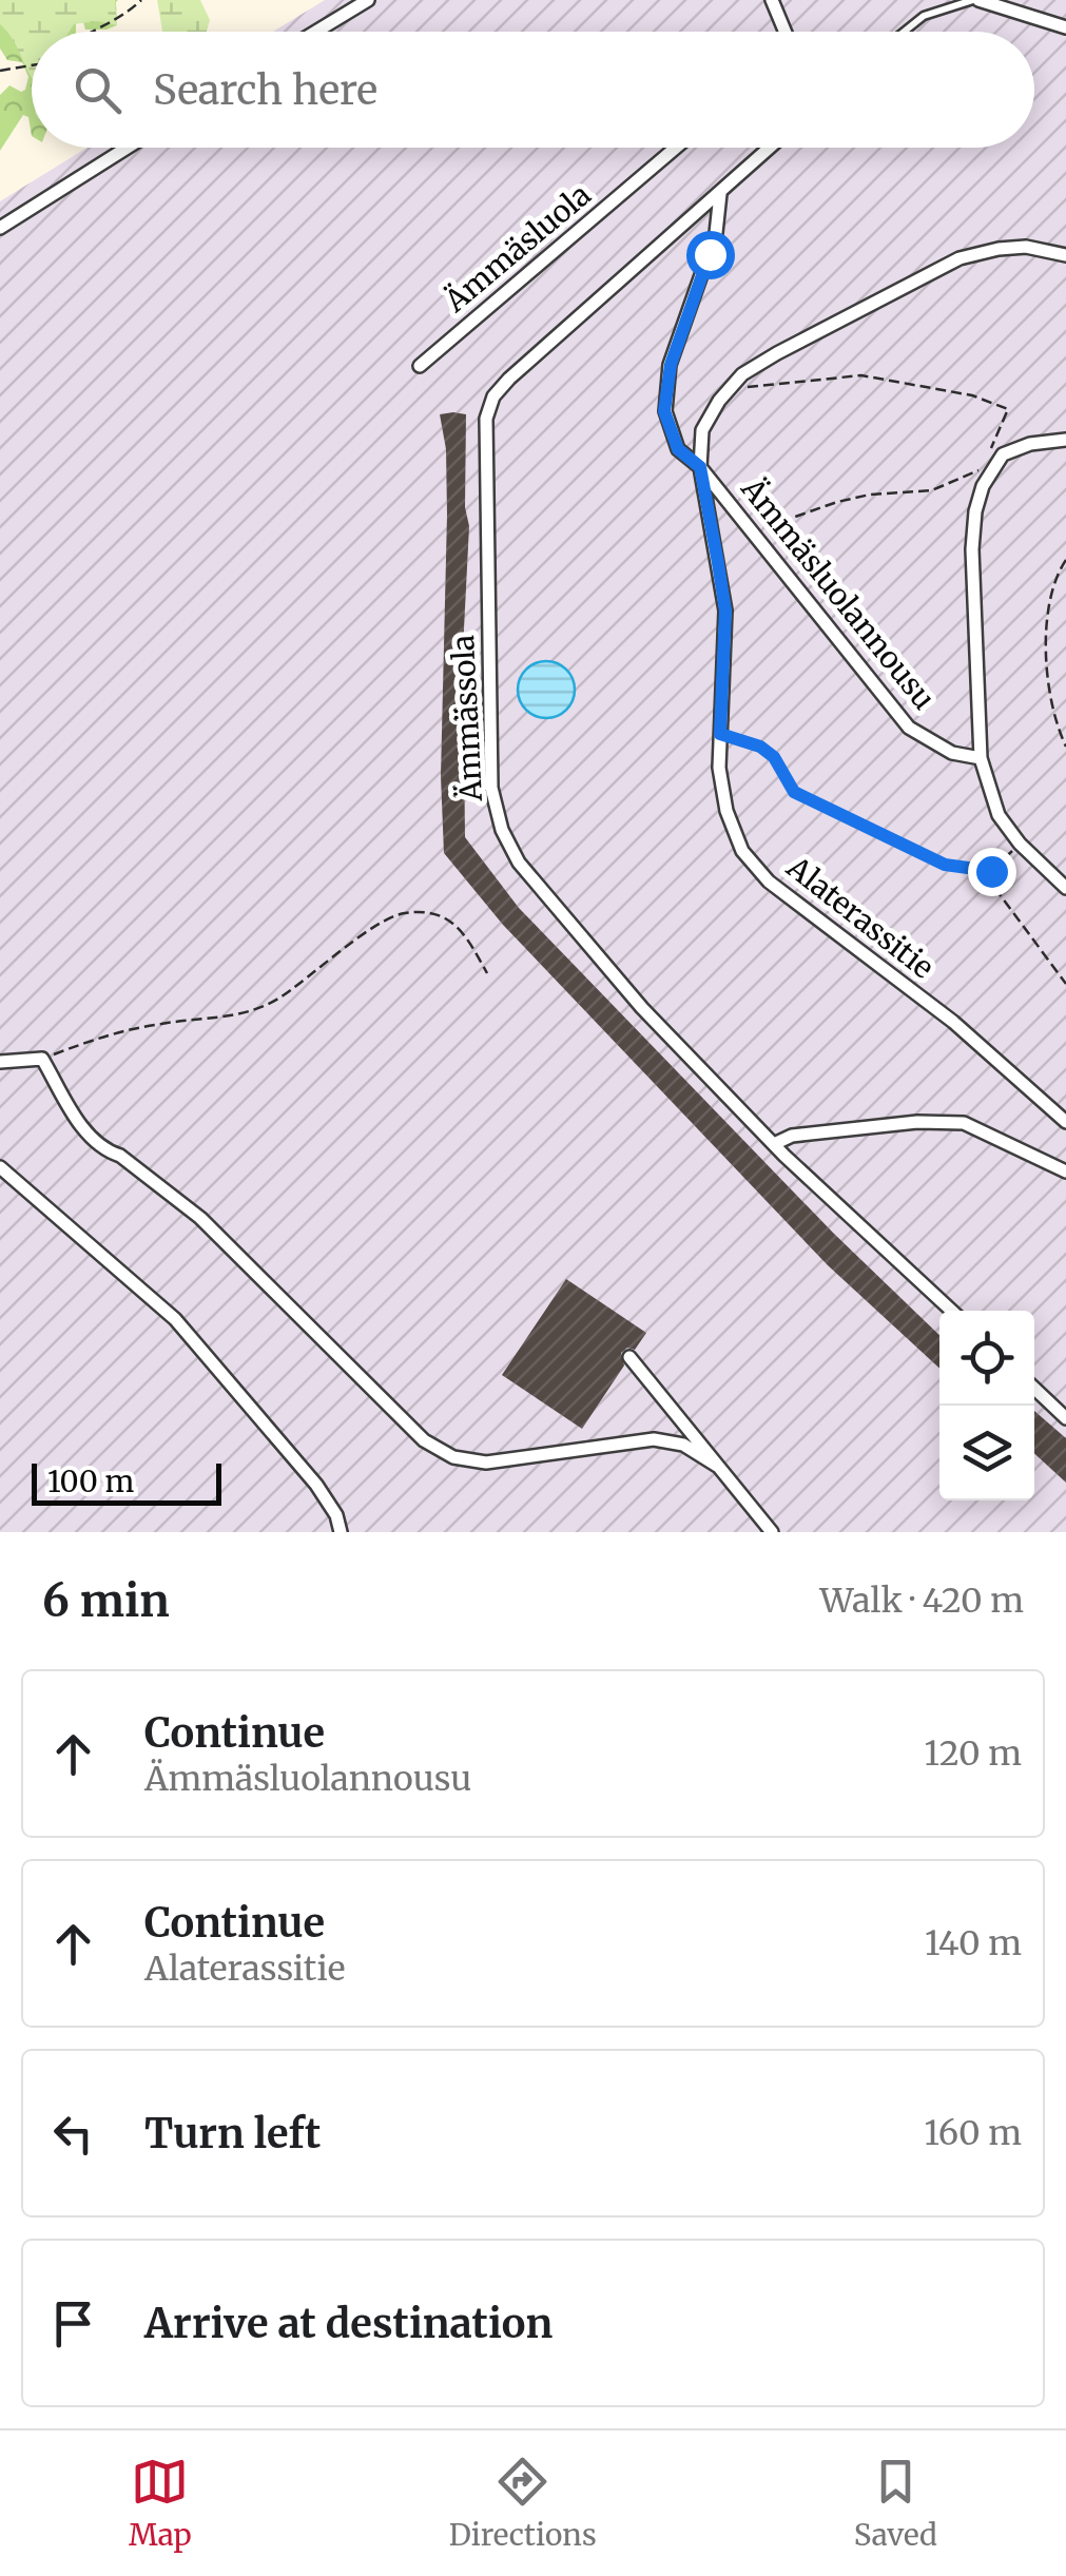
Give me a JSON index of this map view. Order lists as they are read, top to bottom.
{
  "streets": {
    "street": [
      "Ämmäsluola",
      "Ämmäsluolannousu",
      "Ämmässola",
      "Alaterassitie"
    ]
  },
  "crossings": [
    ["Ämmäsluolannousu", "Ämmässola"],
    ["Ämmäsluolannousu", "Alaterassitie"]
  ],
  "scale_bar": "100 m",
  "page": {
    "search": "Search here",
    "scale": "100 m",
    "heading": ["6 min", "Walk · 420 m"],
    "list": [
      ["Continue", "Ämmäsluolannousu", "120 m"],
      ["Continue", "Alaterassitie", "140 m"],
      ["Turn left", "160 m"],
      "Arrive at destination"
    ],
    "nav": ["Map", "Directions", "Saved"]
  }
}
